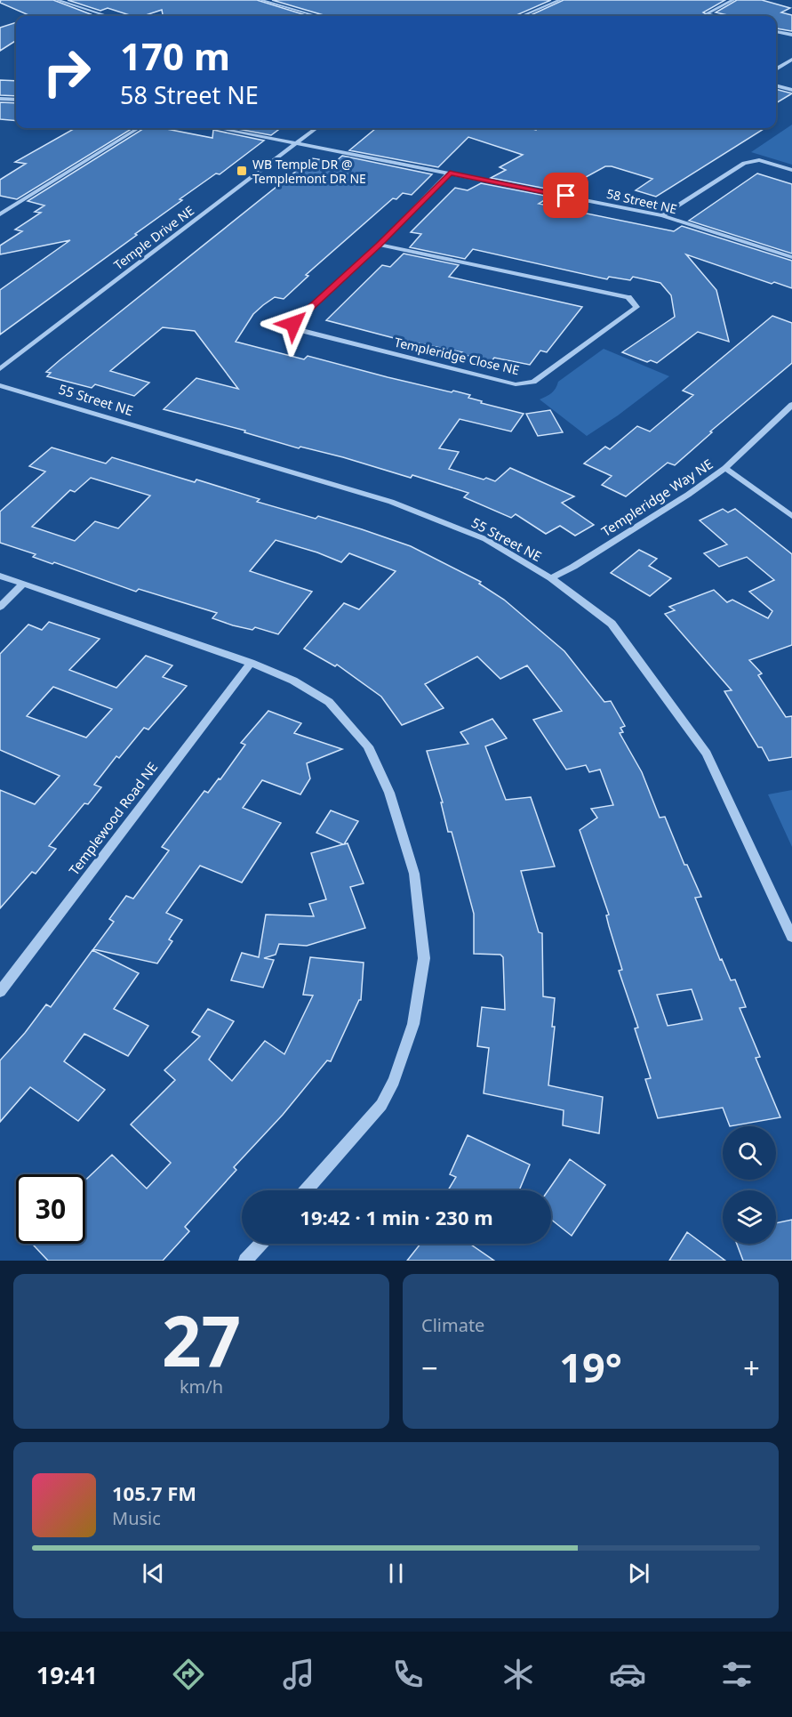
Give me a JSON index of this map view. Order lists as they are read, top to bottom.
{
  "streets": {
    "street": [
      "58 Street NE",
      "Temple Drive NE",
      "Templeridge Close NE",
      "55 Street NE",
      "Templeridge Way NE",
      "Templewood Road NE"
    ]
  },
  "crossings": [
    ["58 Street NE", "Temple Drive NE"],
    ["58 Street NE", "Templeridge Close NE"],
    ["55 Street NE", "Templeridge Way NE"]
  ],
  "places": {
    "transit": ["WB Temple DR @ Templemont DR NE"]
  },
  "page": {
    "turn": ["170 m", "58 Street NE"],
    "limit": "30",
    "trip": "19:42 · 1 min · 230 m",
    "tile": [
      ["27", "km/h"],
      "Climate"
    ],
    "heat": ["−", "19°", "+"],
    "song": ["105.7 FM", "Music"],
    "tabs": "19:41"
  }
}
